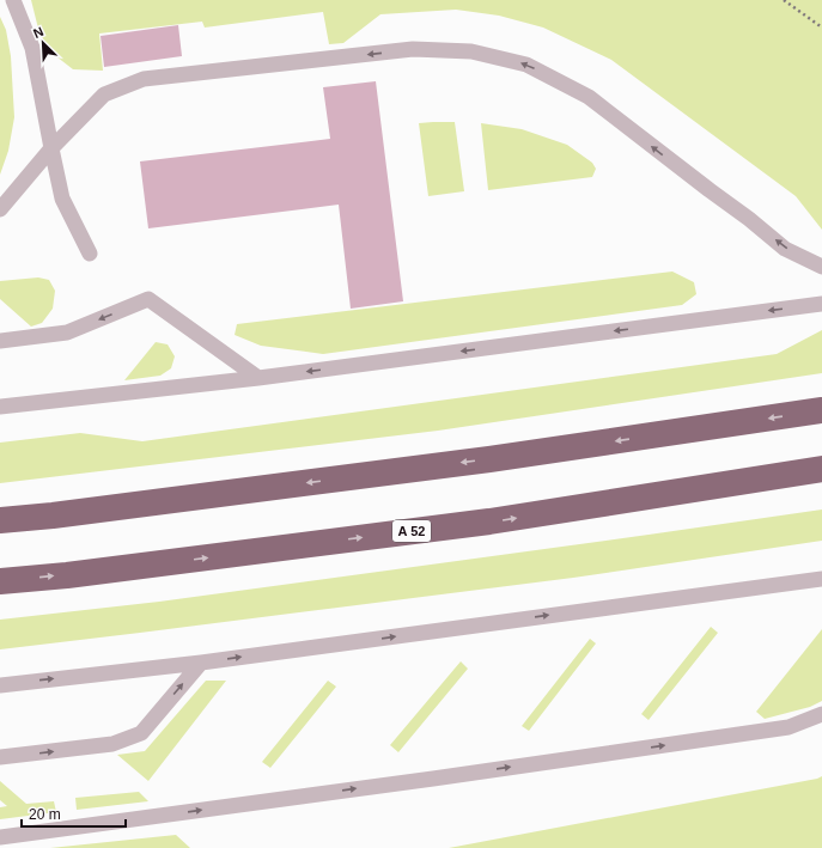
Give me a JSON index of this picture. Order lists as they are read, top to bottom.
{
  "streets": {
    "highway": ["A 52"]
  },
  "scale_bar": "20 m",
  "north": "top left"
}
